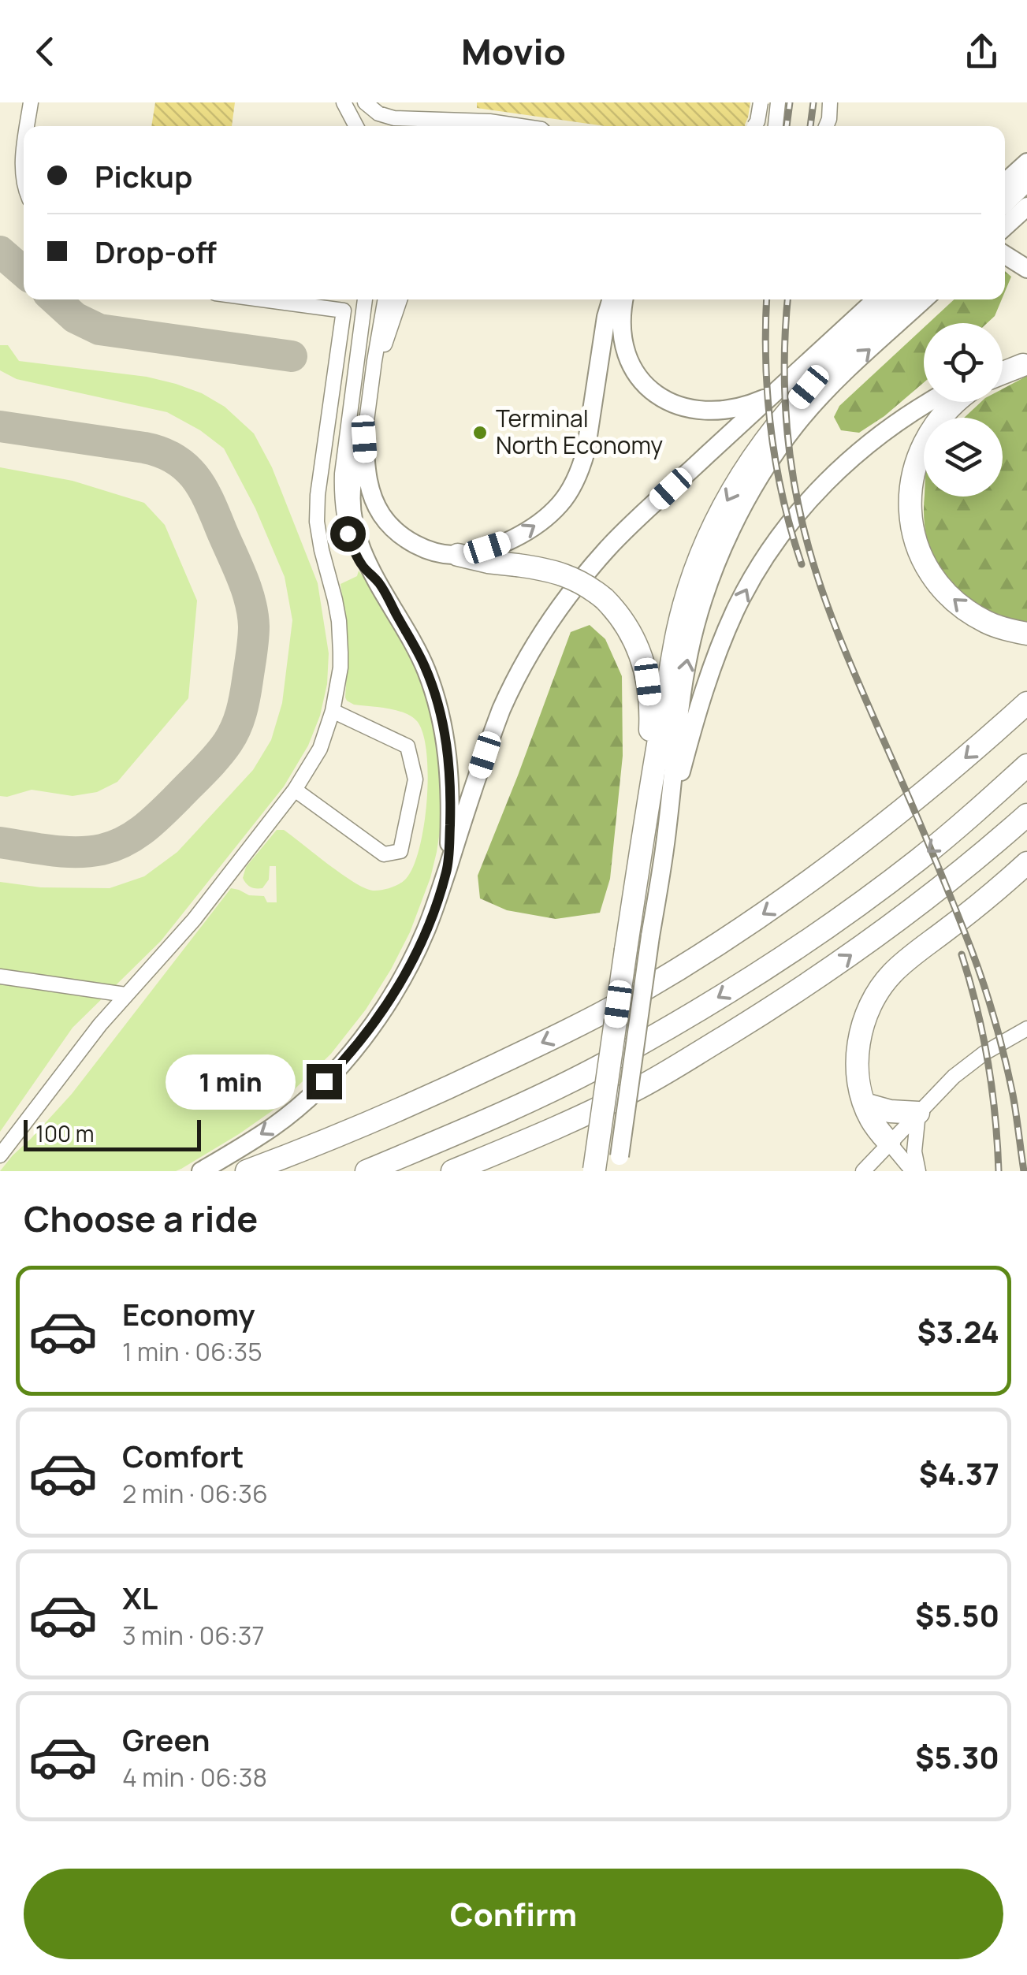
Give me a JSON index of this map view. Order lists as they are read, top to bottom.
{
  "places": ["Terminal North Economy"],
  "scale_bar": "100 m",
  "page": {
    "header": "Movio",
    "banner": ["Pickup", "Drop-off"],
    "bubble": "1 min",
    "scale": "100 m",
    "heading": "Choose a ride",
    "list": [
      {
        "name": "Economy",
        "note": "1 min · 06:35",
        "value": "$3.24"
      },
      {
        "name": "Comfort",
        "note": "2 min · 06:36",
        "value": "$4.37"
      },
      {
        "name": "XL",
        "note": "3 min · 06:37",
        "value": "$5.50"
      },
      {
        "name": "Green",
        "note": "4 min · 06:38",
        "value": "$5.30"
      }
    ],
    "buttons": "Confirm"
  }
}
